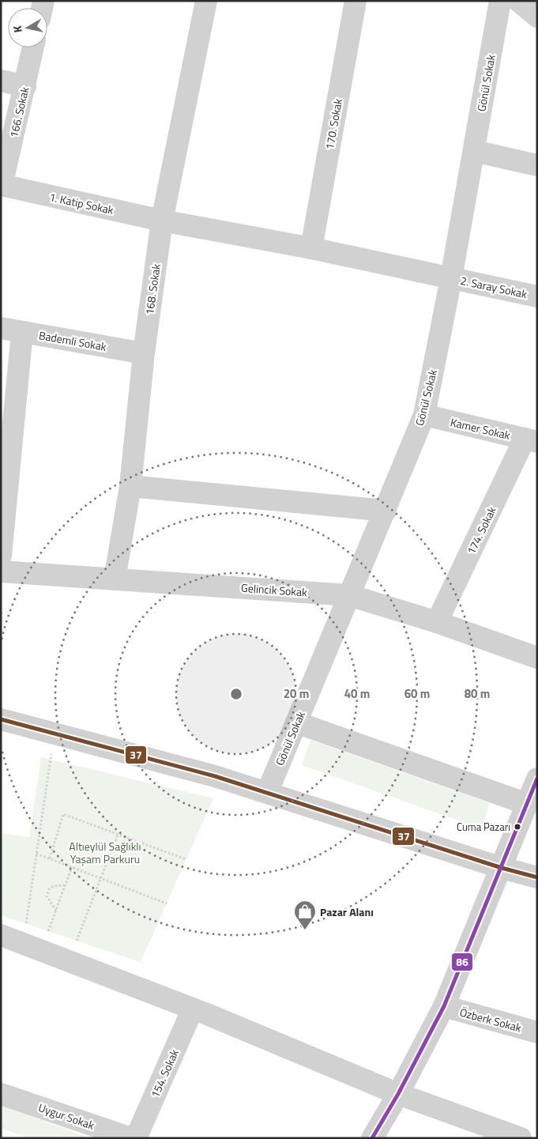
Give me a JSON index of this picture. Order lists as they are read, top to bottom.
{
  "streets": {
    "street": [
      "Gönül Sokak",
      "166. Sokak",
      "170. Sokak",
      "1. Katip Sokak",
      "2. Saray Sokak",
      "168. Sokak",
      "Bademli Sokak",
      "Kamer Sokak",
      "174. Sokak",
      "Gelincik Sokak",
      "Özberk Sokak",
      "154. Sokak",
      "Uygur Sokak"
    ]
  },
  "crossings": [
    ["Gönül Sokak", "2. Saray Sokak"],
    ["Gönül Sokak", "Kamer Sokak"],
    ["Gönül Sokak", "Gelincik Sokak"],
    ["166. Sokak", "1. Katip Sokak"],
    ["170. Sokak", "1. Katip Sokak"],
    ["170. Sokak", "2. Saray Sokak"],
    ["1. Katip Sokak", "2. Saray Sokak"],
    ["1. Katip Sokak", "168. Sokak"],
    ["168. Sokak", "Bademli Sokak"],
    ["168. Sokak", "Gelincik Sokak"],
    ["Kamer Sokak", "174. Sokak"],
    ["174. Sokak", "Gelincik Sokak"]
  ],
  "parks": ["Altıeylül Sağlıklı Yaşam Parkuru"],
  "places": {
    "other": ["Cuma Pazarı"],
    "shop": ["Pazar Alanı"]
  },
  "lines": ["transit line 37", "transit line 86"],
  "north": "left",
  "rings": [
    "20 m",
    "40 m",
    "60 m",
    "80 m"
  ]
}
